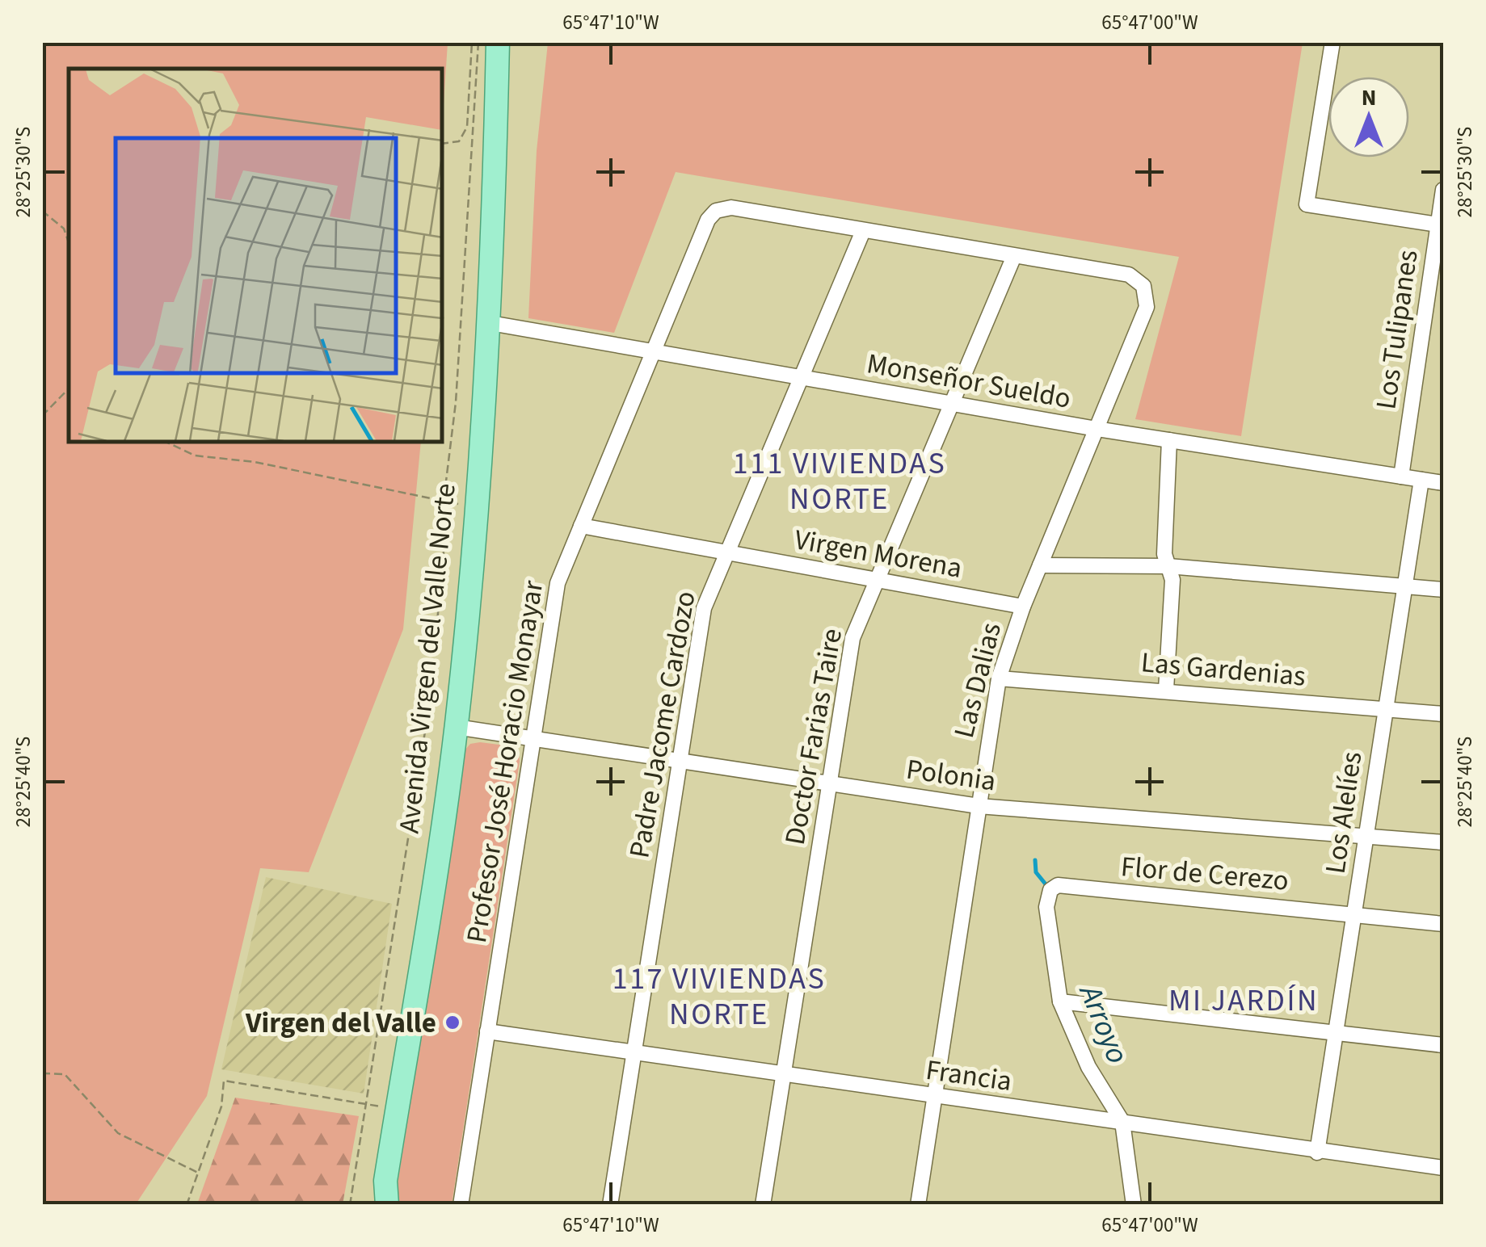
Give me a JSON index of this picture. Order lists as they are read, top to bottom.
{
  "streets": {
    "main road": ["Avenida Virgen del Valle Norte"],
    "street": [
      "Los Tulipanes",
      "Monseñor Sueldo",
      "Virgen Morena",
      "Las Gardenias",
      "Las Dalias",
      "Padre Jacome Cardozo",
      "Doctor Farias Taire",
      "Profesor José Horacio Monayar",
      "Polonia",
      "Los Alelíes",
      "Flor de Cerezo",
      "Francia"
    ]
  },
  "crossings": [
    ["Los Tulipanes", "Monseñor Sueldo"],
    ["Monseñor Sueldo", "Avenida Virgen del Valle Norte"],
    ["Monseñor Sueldo", "Las Dalias"],
    ["Monseñor Sueldo", "Padre Jacome Cardozo"],
    ["Monseñor Sueldo", "Doctor Farias Taire"],
    ["Monseñor Sueldo", "Profesor José Horacio Monayar"],
    ["Monseñor Sueldo", "Los Alelíes"],
    ["Virgen Morena", "Las Dalias"],
    ["Virgen Morena", "Padre Jacome Cardozo"],
    ["Virgen Morena", "Doctor Farias Taire"],
    ["Virgen Morena", "Profesor José Horacio Monayar"],
    ["Avenida Virgen del Valle Norte", "Polonia"],
    ["Las Gardenias", "Las Dalias"],
    ["Las Gardenias", "Los Alelíes"],
    ["Las Dalias", "Doctor Farias Taire"],
    ["Las Dalias", "Polonia"],
    ["Las Dalias", "Francia"],
    ["Padre Jacome Cardozo", "Profesor José Horacio Monayar"],
    ["Padre Jacome Cardozo", "Polonia"],
    ["Padre Jacome Cardozo", "Francia"],
    ["Doctor Farias Taire", "Polonia"],
    ["Doctor Farias Taire", "Francia"],
    ["Profesor José Horacio Monayar", "Polonia"],
    ["Profesor José Horacio Monayar", "Francia"],
    ["Polonia", "Los Alelíes"],
    ["Los Alelíes", "Flor de Cerezo"],
    ["Los Alelíes", "Francia"]
  ],
  "districts": ["111 VIVIENDAS NORTE", "117 VIVIENDAS NORTE", "MI JARDÍN"],
  "water": ["Arroyo"],
  "places": ["Virgen del Valle"],
  "north": "top",
  "coordinates": [
    "65°47'10\"W",
    "65°47'00\"W",
    "28°25'30\"S",
    "28°25'40\"S"
  ]
}
